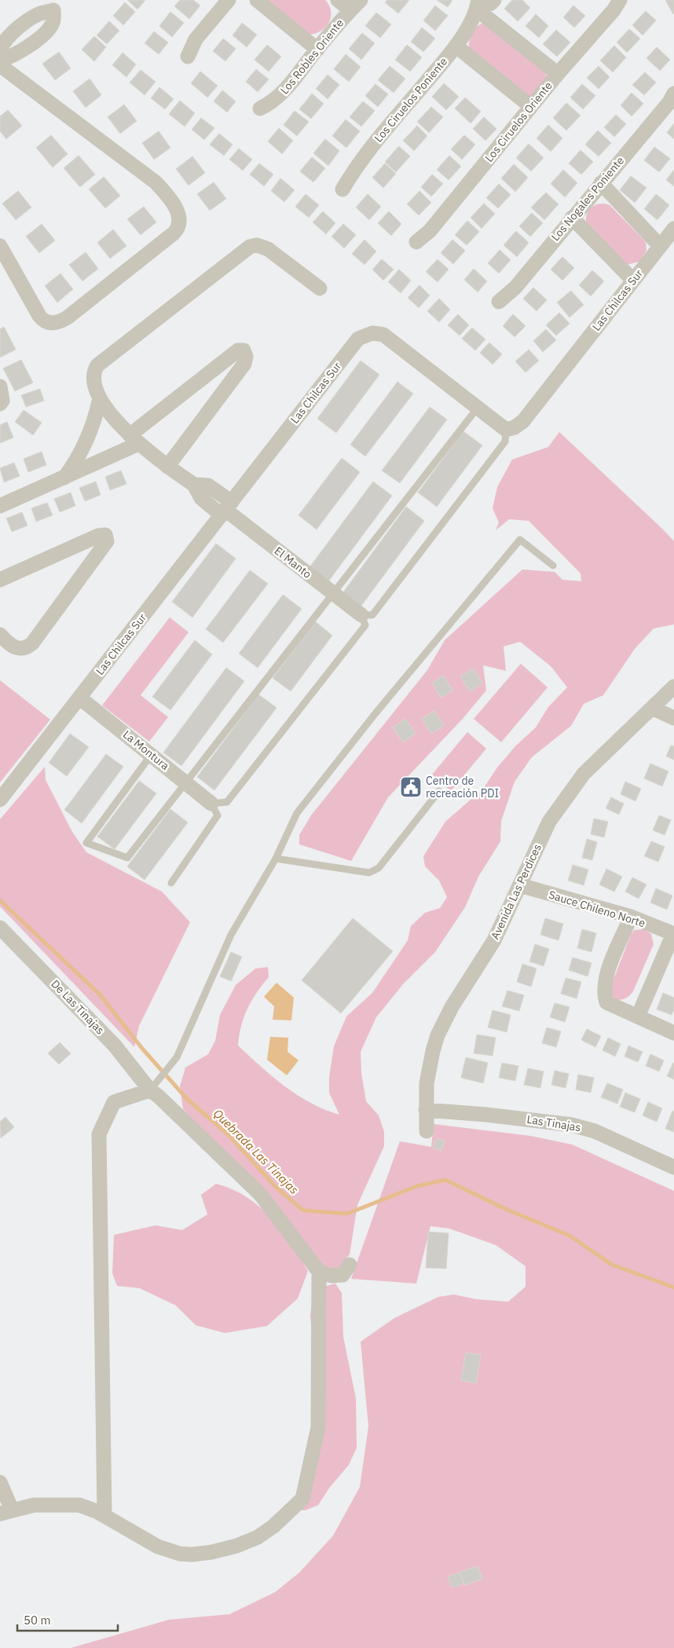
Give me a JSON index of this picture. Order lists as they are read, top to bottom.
{
  "streets": {
    "street": [
      "Los Robles Oriente",
      "Los Ciruelos Poniente",
      "Los Ciruelos Oriente",
      "Los Nogales Poniente",
      "Las Chilcas Sur",
      "El Manto",
      "La Montura",
      "Avenida Las Perdices",
      "Sauce Chileno Norte",
      "De Las Tinajas",
      "Las Tinajas"
    ]
  },
  "crossings": [
    ["Las Chilcas Sur", "El Manto"],
    ["Las Chilcas Sur", "La Montura"],
    ["Avenida Las Perdices", "Sauce Chileno Norte"],
    ["Avenida Las Perdices", "Las Tinajas"]
  ],
  "water": ["Quebrada Las Tinajas"],
  "places": {
    "public building": ["Centro de recreación PDI"]
  },
  "scale_bar": "50 m"
}
